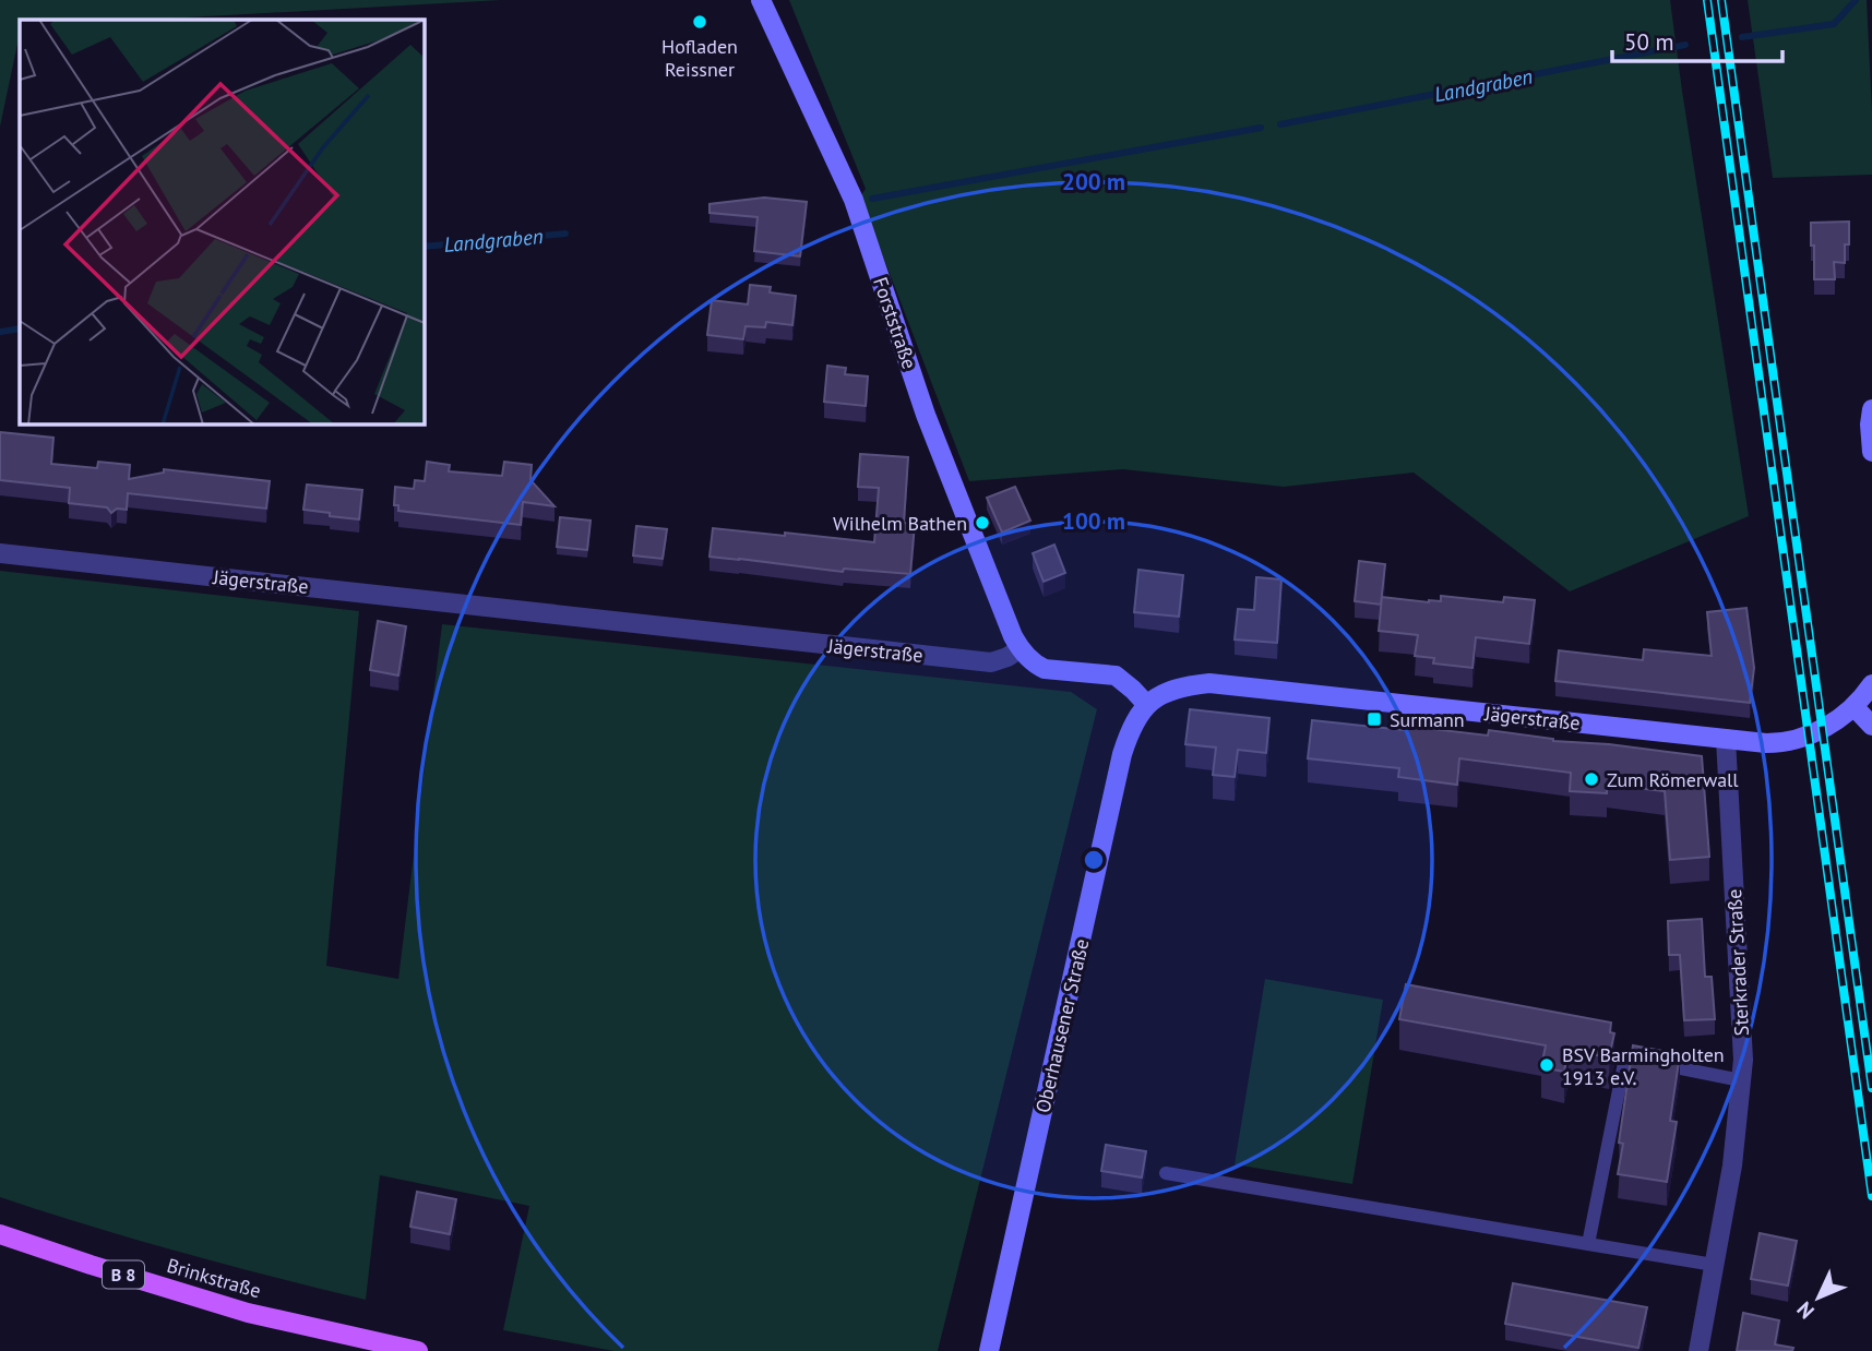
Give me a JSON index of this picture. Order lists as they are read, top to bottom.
{
  "streets": {
    "main road": [
      "Forststraße",
      "Jägerstraße",
      "Oberhausener Straße",
      "B 8",
      "Brinkstraße"
    ],
    "street": ["Sterkrader Straße"]
  },
  "crossings": [
    ["Forststraße", "Jägerstraße"],
    ["Jägerstraße", "Sterkrader Straße"],
    ["Jägerstraße", "Oberhausener Straße"]
  ],
  "water": ["Landgraben"],
  "places": {
    "other": [
      "Hofladen Reissner",
      "Wilhelm Bathen",
      "Zum Römerwall",
      "BSV Barmingholten 1913 e.V."
    ],
    "transit": ["Surmann"]
  },
  "scale_bar": "50 m",
  "north": "bottom left",
  "rings": ["200 m", "100 m"]
}
